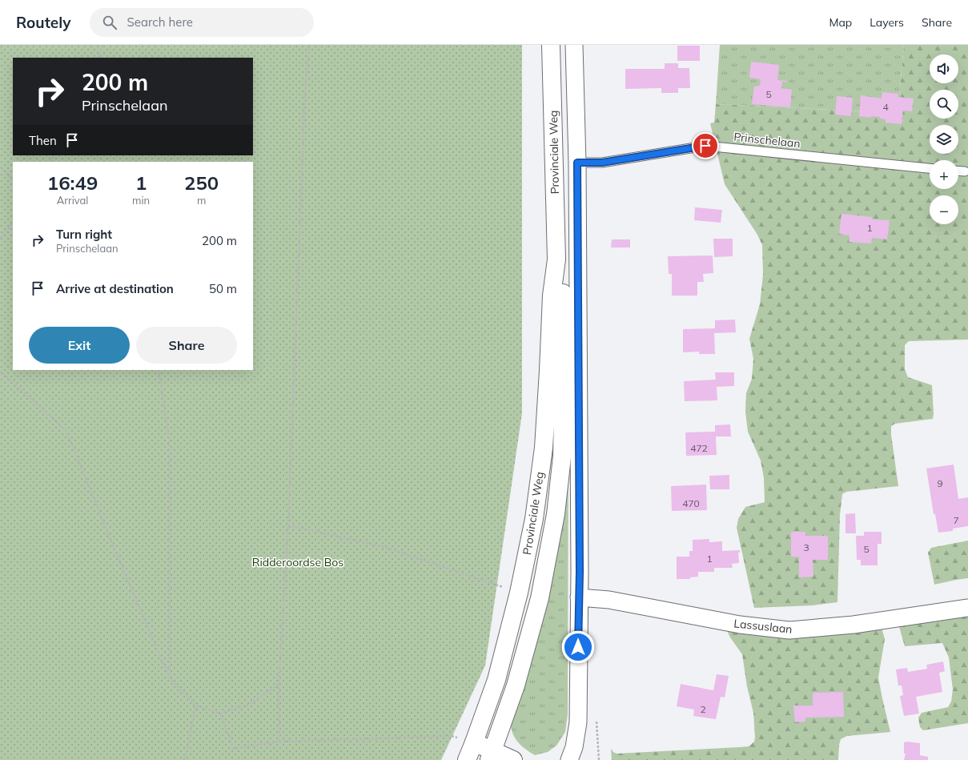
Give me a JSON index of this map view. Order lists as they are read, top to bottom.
{
  "streets": {
    "main road": ["Provinciale Weg"],
    "street": ["Lassuslaan"],
    "lane": ["Prinschelaan"]
  },
  "parks": ["Ridderoordse Bos"],
  "house_numbers": [
    "5",
    "4",
    "1",
    "472",
    "9",
    "470",
    "7",
    "3",
    "5",
    "1",
    "2"
  ],
  "page": {
    "header": "Routely",
    "search": "Search here",
    "nav": ["Map", "Layers", "Share"],
    "map_buttons": ["+", "−"],
    "turn": ["200 m", "Prinschelaan"],
    "then": "Then",
    "eta": [
      "16:49",
      "Arrival",
      "1",
      "min",
      "250",
      "m"
    ],
    "list": [
      {
        "name": "Turn right",
        "note": "Prinschelaan",
        "value": "200 m"
      },
      {
        "name": "Arrive at destination",
        "value": "50 m"
      }
    ],
    "buttons": ["Exit", "Share"]
  }
}
